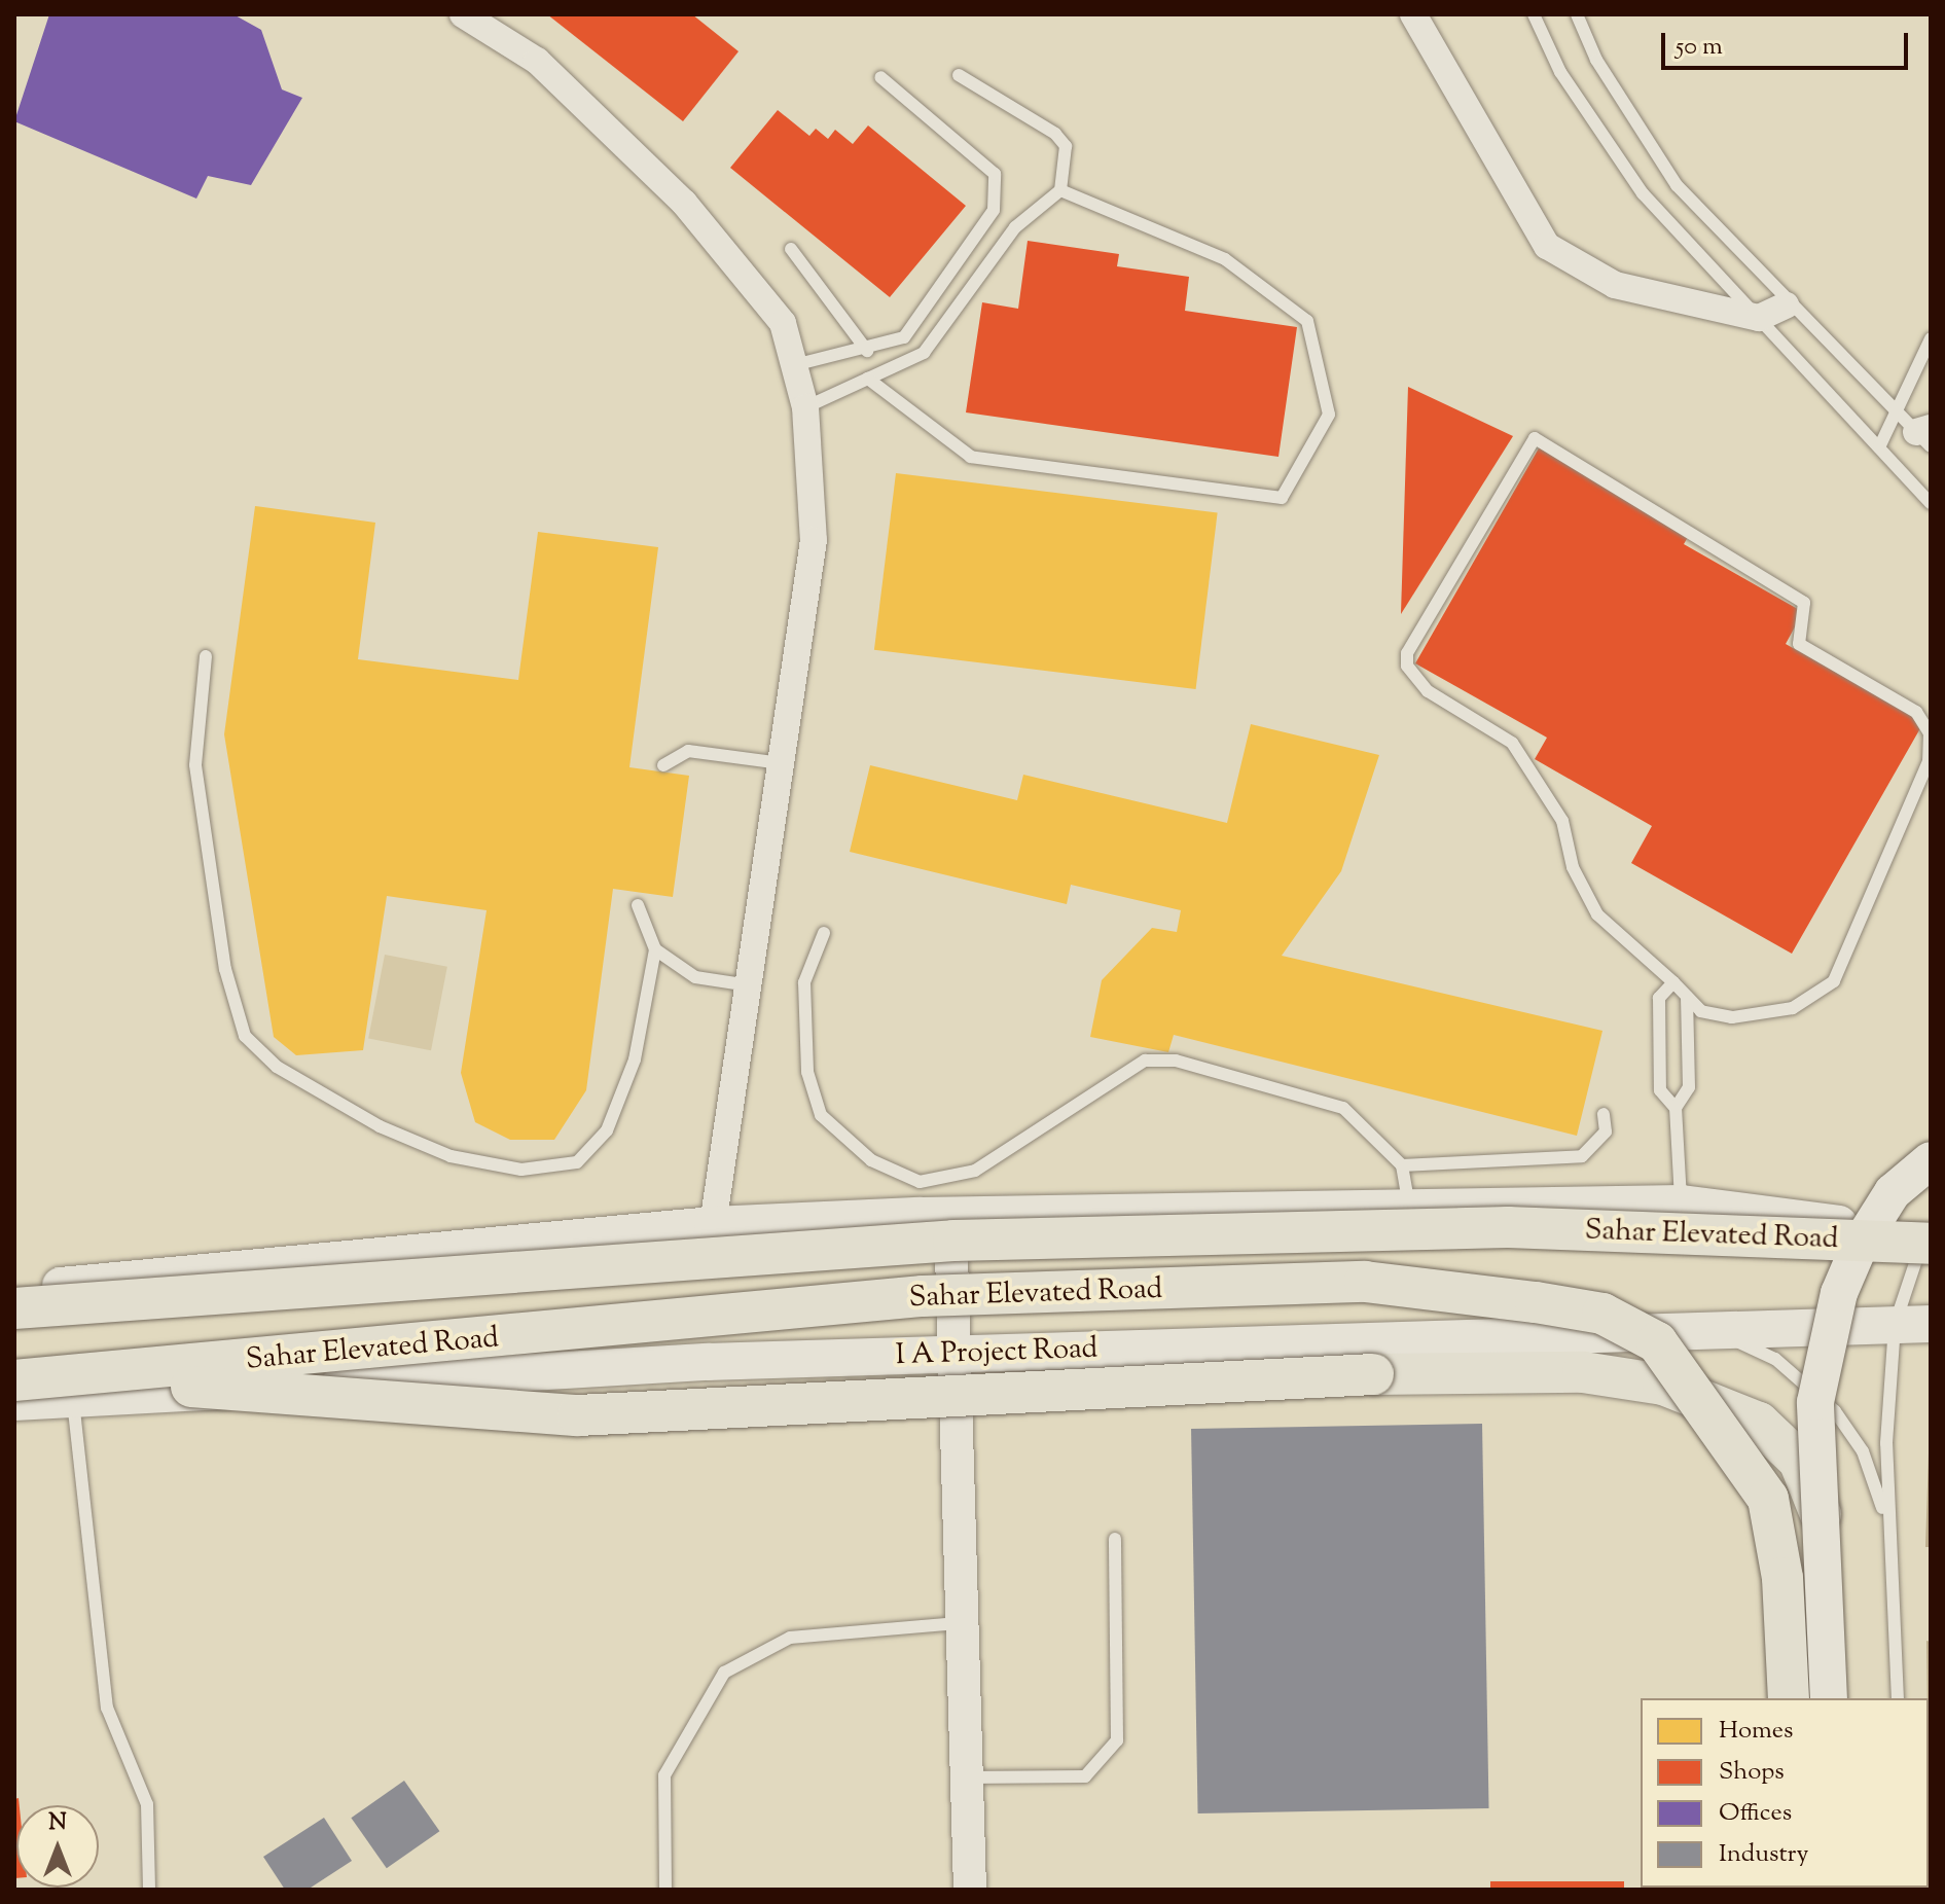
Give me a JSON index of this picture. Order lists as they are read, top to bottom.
{
  "streets": {
    "main road": ["Sahar Elevated Road", "I A Project Road"]
  },
  "crossings": [
    ["Sahar Elevated Road", "I A Project Road"]
  ],
  "legend": [
    "Homes",
    "Shops",
    "Offices",
    "Industry"
  ],
  "scale_bar": "50 m",
  "north": "top"
}
